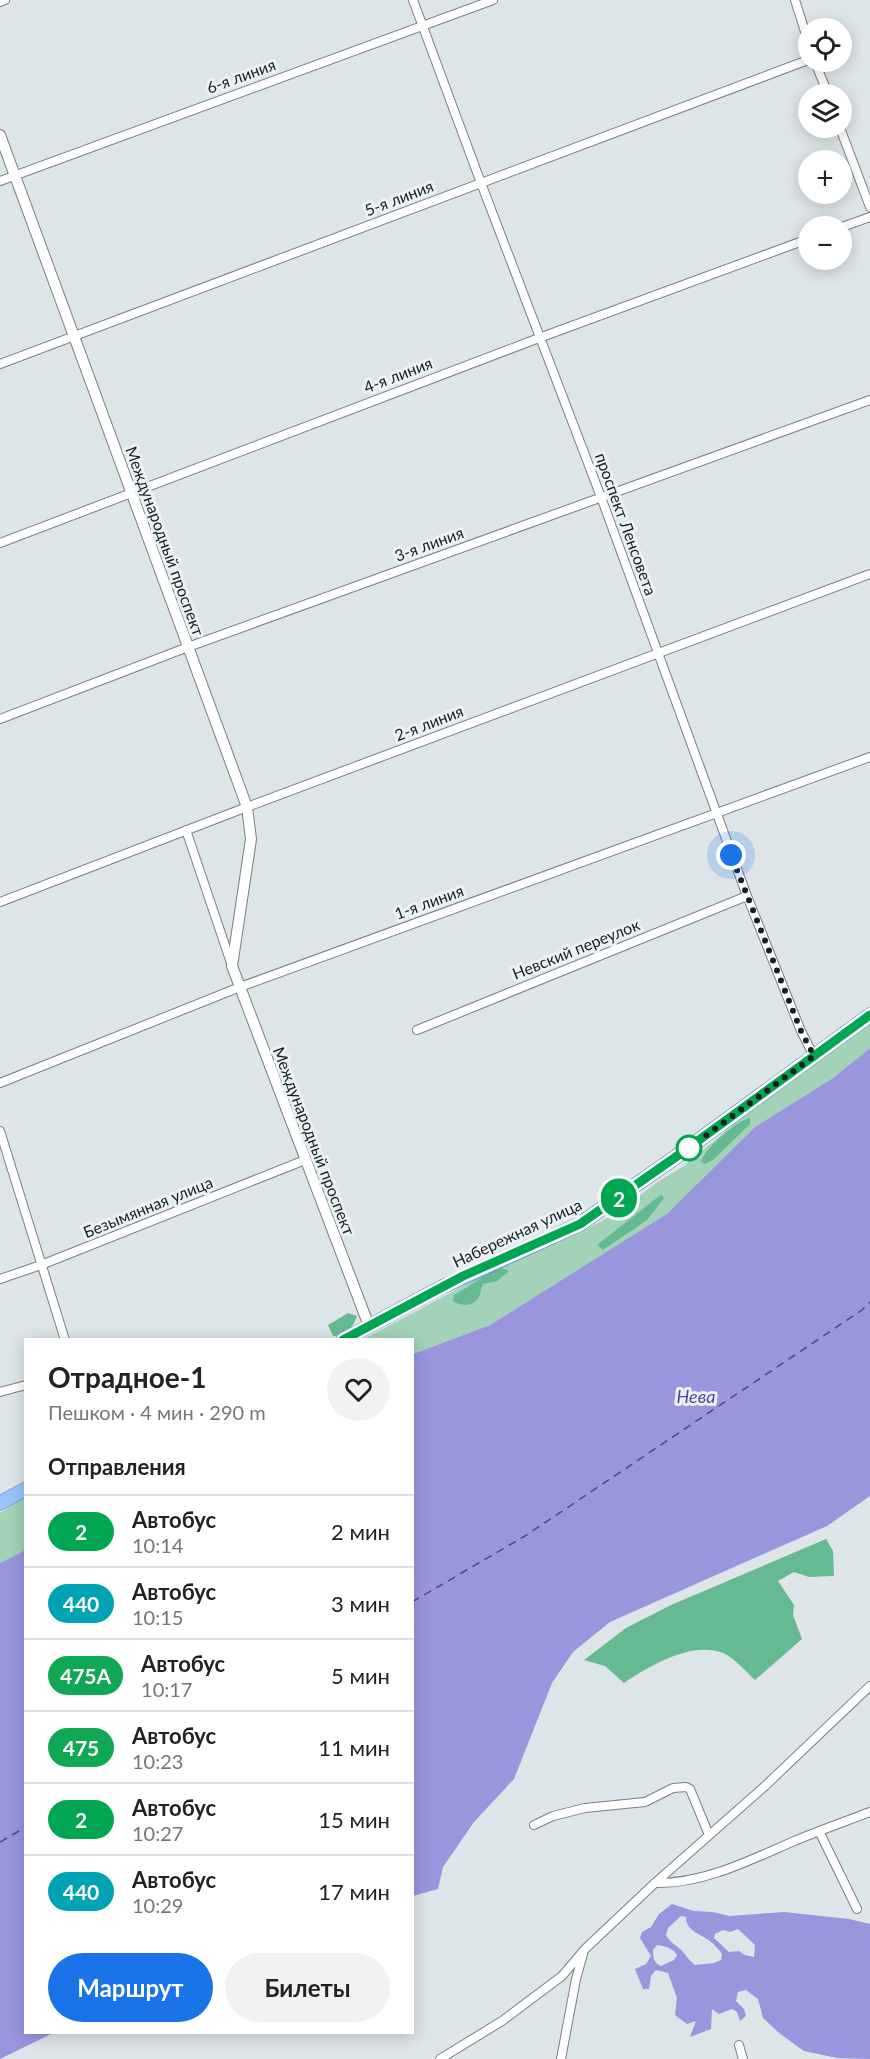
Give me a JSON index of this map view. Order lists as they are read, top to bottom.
{
  "streets": {
    "main road": ["Набережная улица"],
    "street": [
      "6-я линия",
      "5-я линия",
      "4-я линия",
      "проспект Ленсовета",
      "Международный проспект",
      "3-я линия",
      "2-я линия",
      "1-я линия",
      "Невский переулок",
      "Безымянная улица"
    ]
  },
  "crossings": [
    ["6-я линия", "проспект Ленсовета"],
    ["6-я линия", "Международный проспект"],
    ["5-я линия", "проспект Ленсовета"],
    ["5-я линия", "Международный проспект"],
    ["4-я линия", "проспект Ленсовета"],
    ["4-я линия", "Международный проспект"],
    ["проспект Ленсовета", "3-я линия"],
    ["проспект Ленсовета", "2-я линия"],
    ["проспект Ленсовета", "1-я линия"],
    ["проспект Ленсовета", "Невский переулок"],
    ["проспект Ленсовета", "Набережная улица"],
    ["Международный проспект", "3-я линия"],
    ["Международный проспект", "2-я линия"],
    ["Международный проспект", "1-я линия"],
    ["Международный проспект", "Безымянная улица"],
    ["Международный проспект", "Набережная улица"]
  ],
  "water": ["Нева"],
  "lines": ["bus line 2"],
  "page": {
    "on_map": "2",
    "map_buttons": ["+", "−"],
    "heading": [
      ["Отрадное-1", "Пешком · 4 мин · 290 m"],
      "Отправления"
    ],
    "list": [
      {
        "mark": "2",
        "name": "Автобус",
        "note": "10:14",
        "value": "2 мин"
      },
      {
        "mark": "440",
        "name": "Автобус",
        "note": "10:15",
        "value": "3 мин"
      },
      {
        "mark": "475А",
        "name": "Автобус",
        "note": "10:17",
        "value": "5 мин"
      },
      {
        "mark": "475",
        "name": "Автобус",
        "note": "10:23",
        "value": "11 мин"
      },
      {
        "mark": "2",
        "name": "Автобус",
        "note": "10:27",
        "value": "15 мин"
      },
      {
        "mark": "440",
        "name": "Автобус",
        "note": "10:29",
        "value": "17 мин"
      }
    ],
    "buttons": ["Маршрут", "Билеты"]
  }
}
